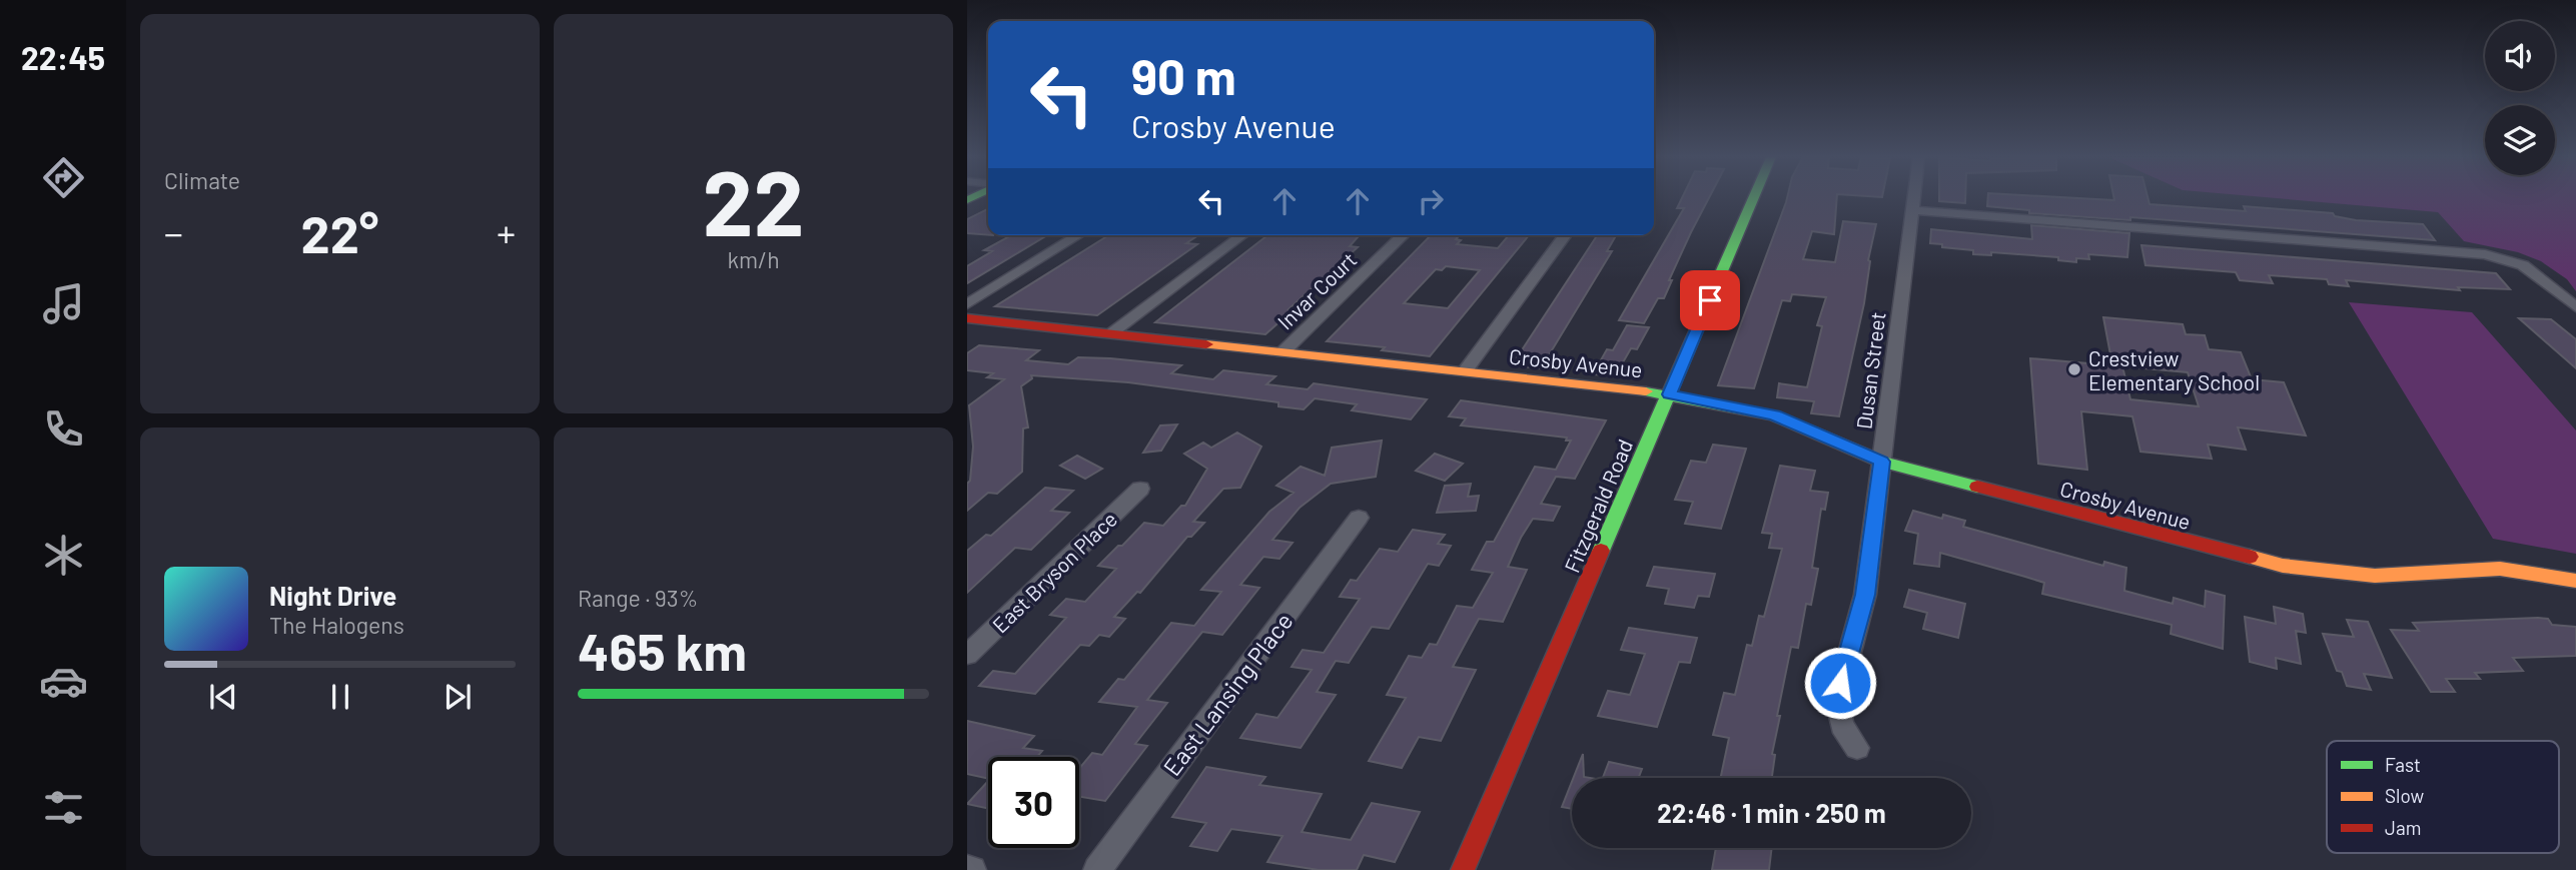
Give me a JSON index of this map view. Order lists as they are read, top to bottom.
{
  "streets": {
    "street": [
      "Invar Court",
      "Crosby Avenue",
      "Dusan Street",
      "Fitzgerald Road",
      "East Bryson Place",
      "East Lansing Place"
    ]
  },
  "crossings": [
    ["Invar Court", "Crosby Avenue"],
    ["Crosby Avenue", "Dusan Street"],
    ["Crosby Avenue", "Fitzgerald Road"]
  ],
  "places": ["Crestview Elementary School"],
  "legend": ["Fast", "Slow", "Jam"],
  "page": {
    "tabs": "22:45",
    "tile": [
      "Climate",
      ["22", "km/h"],
      ["Range · 93%", "465 km"]
    ],
    "turn": ["90 m", "Crosby Avenue"],
    "heat": ["−", "22°", "+"],
    "song": ["Night Drive", "The Halogens"],
    "limit": "30",
    "trip": "22:46 · 1 min · 250 m"
  }
}
